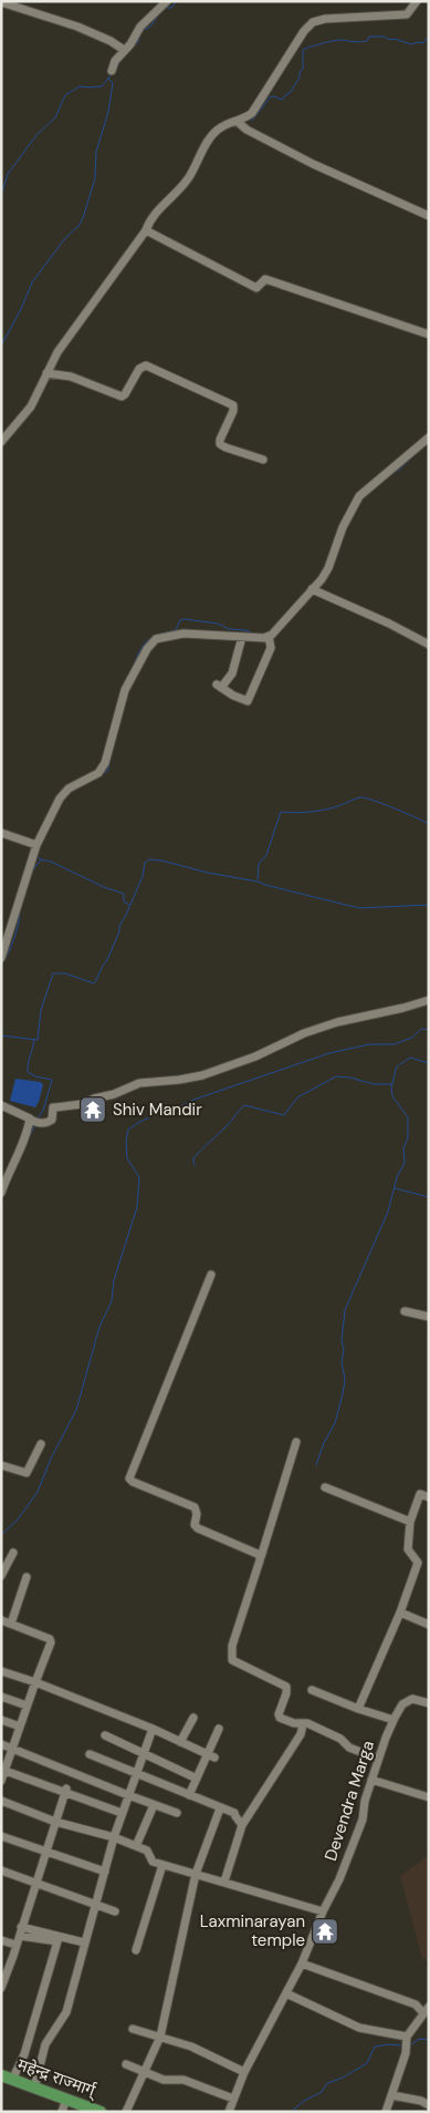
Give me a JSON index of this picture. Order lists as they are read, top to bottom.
{
  "streets": {
    "highway": ["महेन्द्र राज्मार्ग्"],
    "street": ["Devendra Marga"]
  },
  "places": {
    "temple": ["Shiv Mandir", "Laxminarayan temple"]
  }
}
